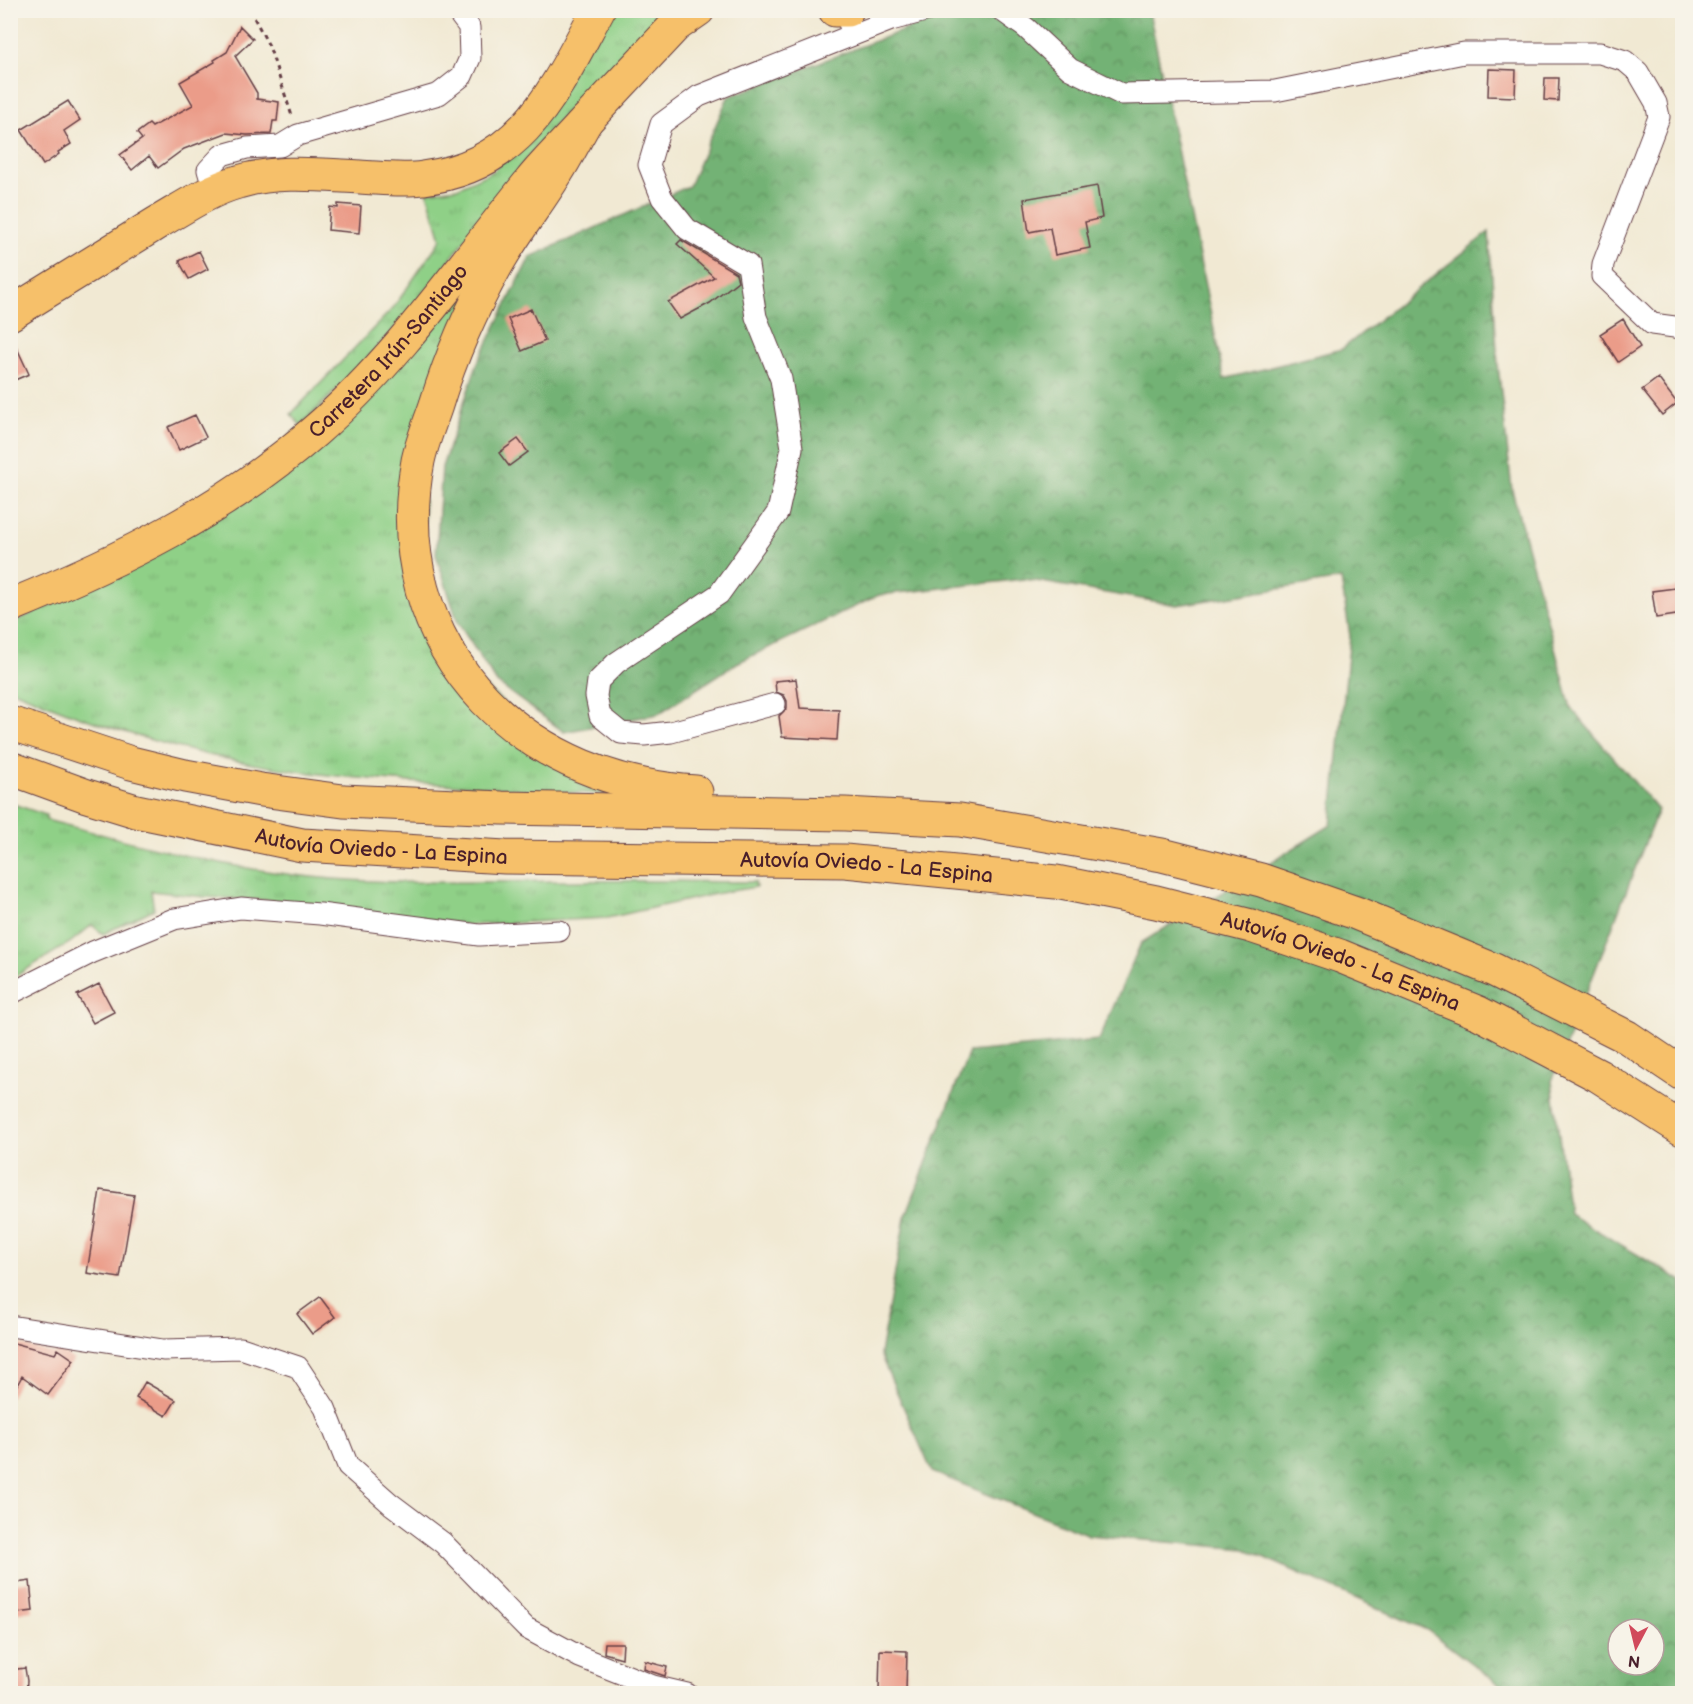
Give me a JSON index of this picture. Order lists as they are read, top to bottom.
{
  "streets": {
    "highway": ["Carretera Irún-Santiago", "Autovía Oviedo - La Espina"]
  },
  "north": "bottom"
}
